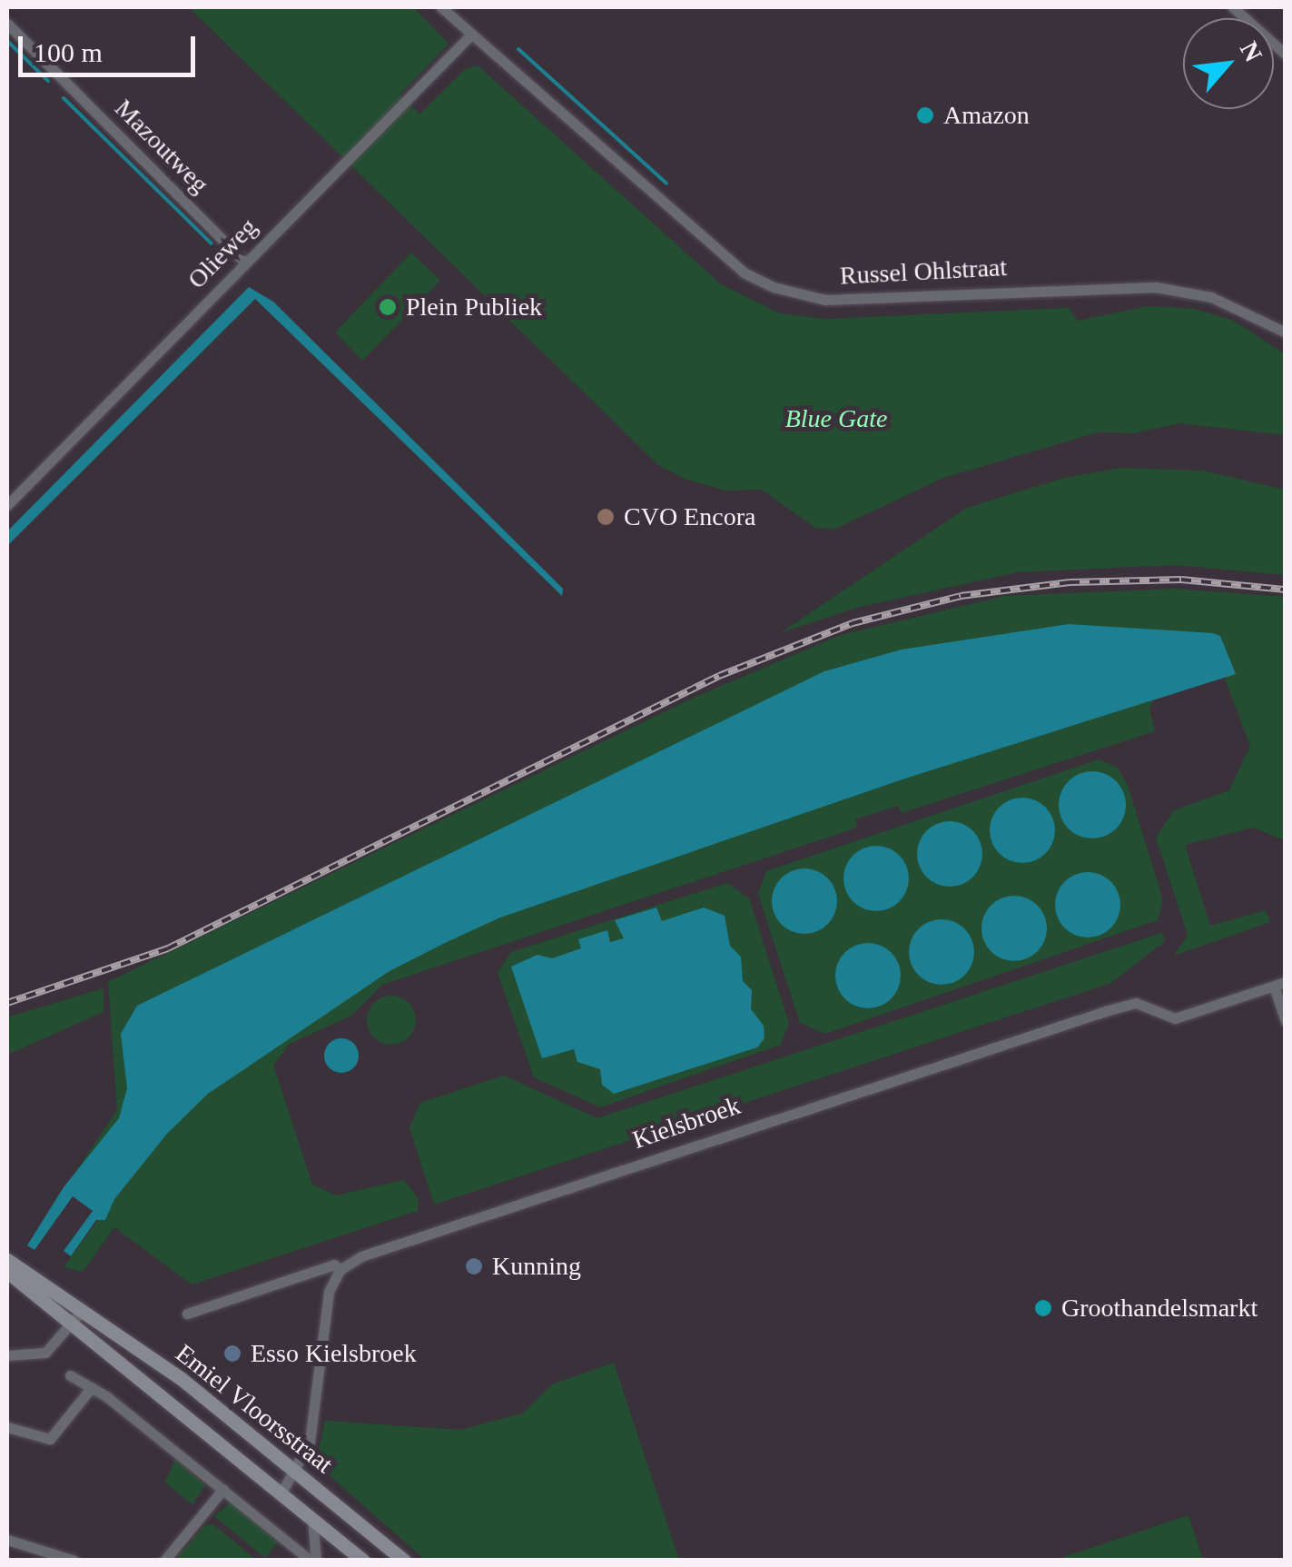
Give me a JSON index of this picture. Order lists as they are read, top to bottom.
{
  "streets": {
    "street": [
      "Mazoutweg",
      "Olieweg",
      "Russel Ohlstraat",
      "Kielsbroek",
      "Emiel Vloorsstraat"
    ]
  },
  "crossings": [
    ["Mazoutweg", "Olieweg"],
    ["Olieweg", "Russel Ohlstraat"]
  ],
  "parks": ["Blue Gate"],
  "places": [
    "Amazon",
    "Plein Publiek",
    "CVO Encora",
    "Kunning",
    "Groothandelsmarkt",
    "Esso Kielsbroek"
  ],
  "scale_bar": "100 m",
  "north": "top right"
}
